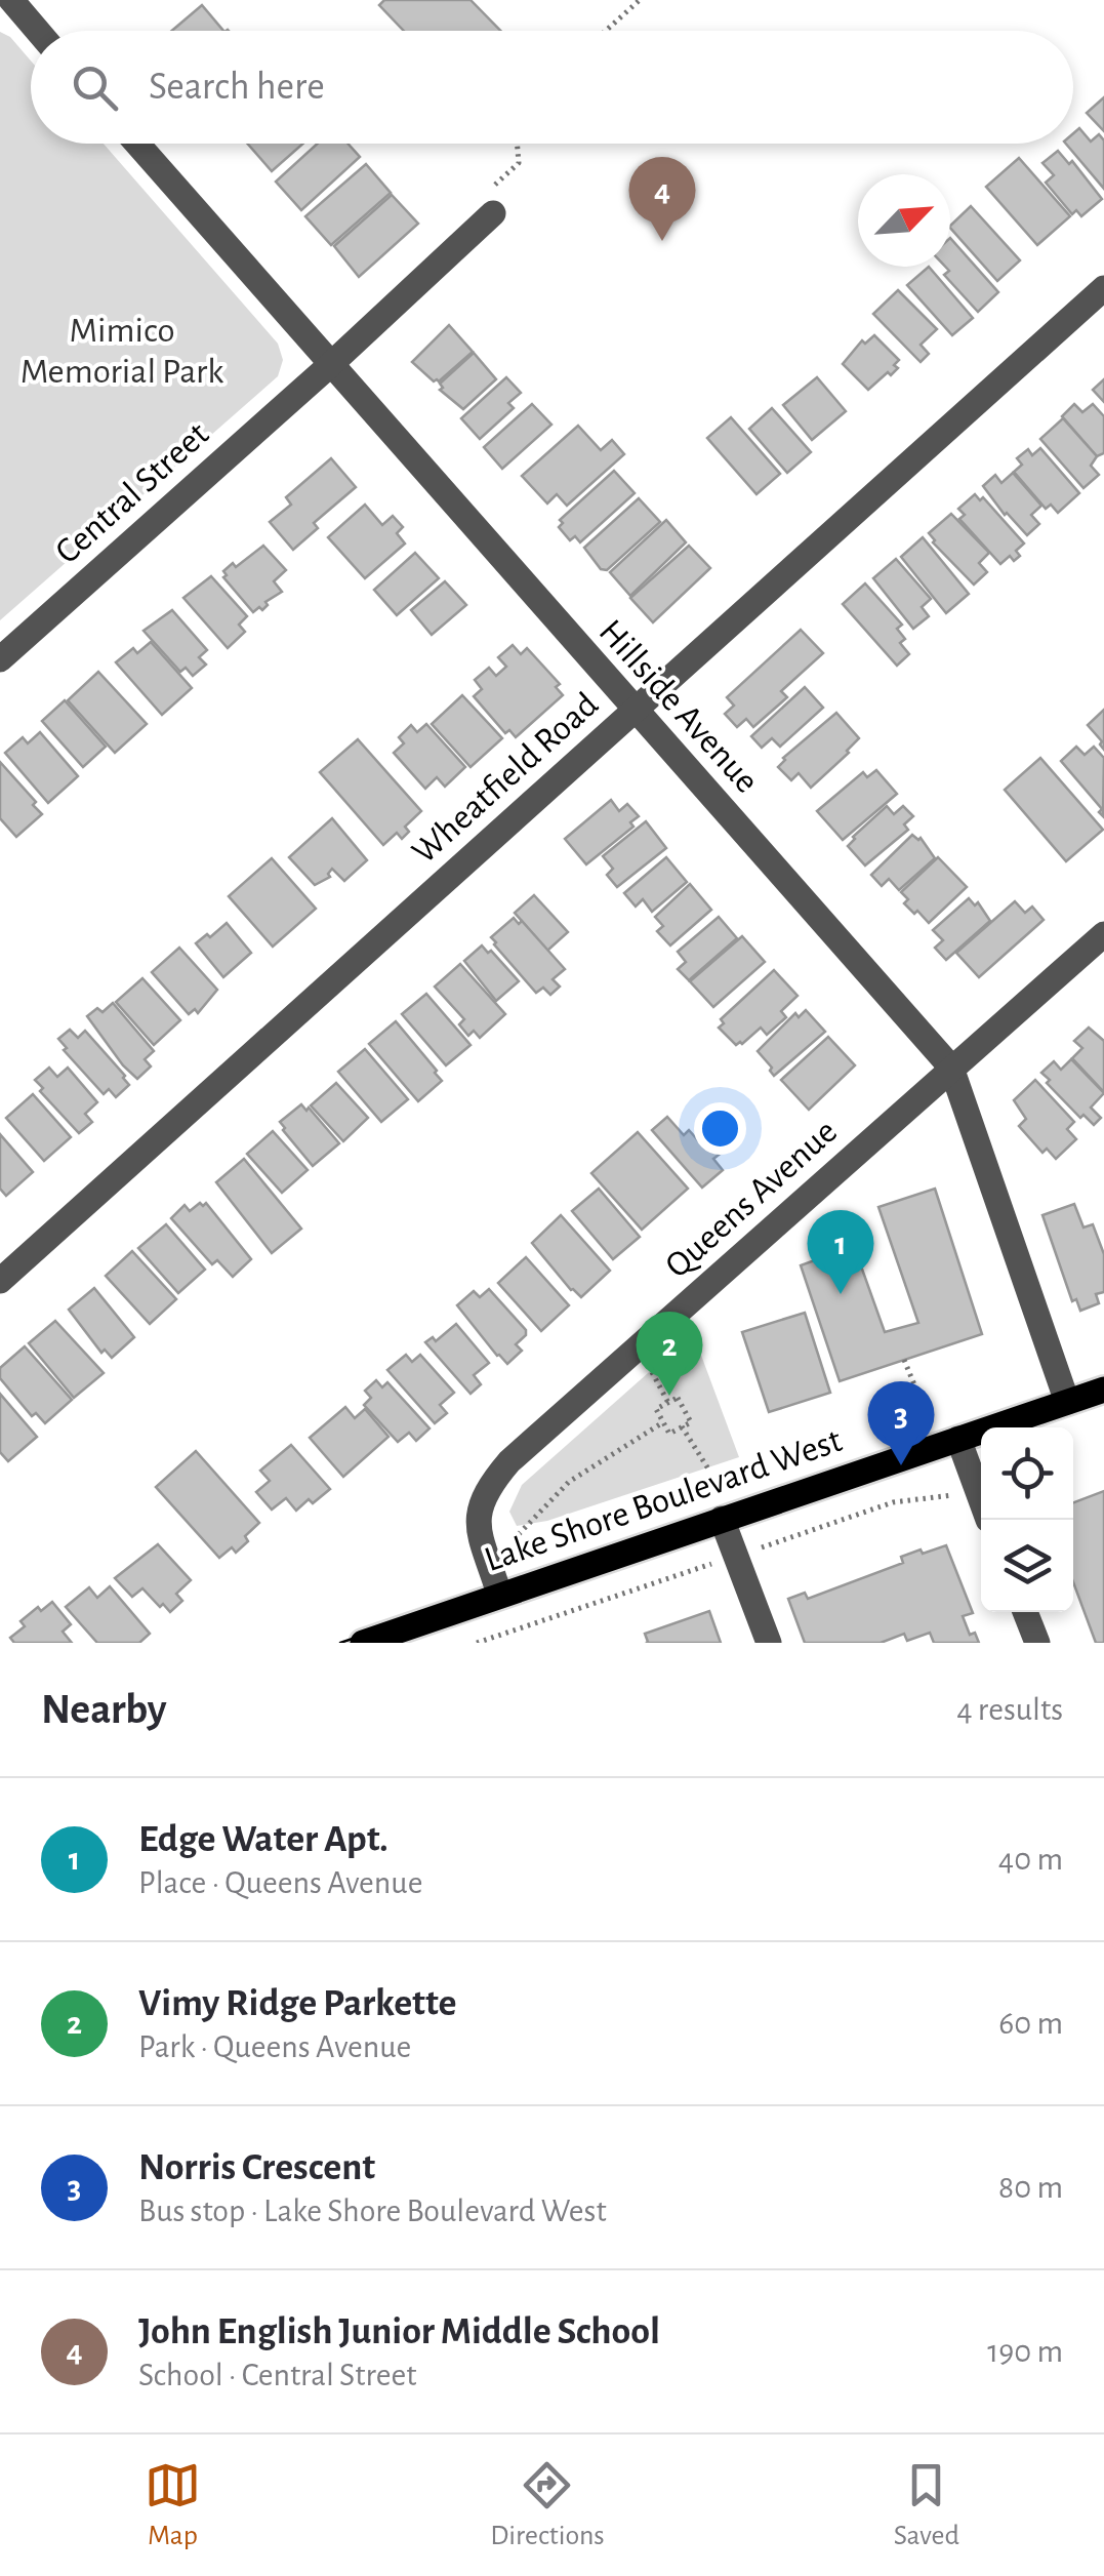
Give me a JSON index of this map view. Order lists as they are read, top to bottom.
{
  "streets": {
    "main road": ["Lake Shore Boulevard West"],
    "street": [
      "Central Street",
      "Hillside Avenue",
      "Wheatfield Road",
      "Queens Avenue"
    ]
  },
  "crossings": [
    ["Central Street", "Hillside Avenue"],
    ["Hillside Avenue", "Wheatfield Road"],
    ["Hillside Avenue", "Queens Avenue"],
    ["Hillside Avenue", "Lake Shore Boulevard West"],
    ["Queens Avenue", "Lake Shore Boulevard West"]
  ],
  "parks": ["Mimico Memorial Park"],
  "north": "top right",
  "page": {
    "search": "Search here",
    "pins": [
      "4",
      "1",
      "2",
      "3"
    ],
    "heading": ["Nearby", "4 results"],
    "list": [
      {
        "mark": "1",
        "name": "Edge Water Apt.",
        "note": "Place · Queens Avenue",
        "value": "40 m"
      },
      {
        "mark": "2",
        "name": "Vimy Ridge Parkette",
        "note": "Park · Queens Avenue",
        "value": "60 m"
      },
      {
        "mark": "3",
        "name": "Norris Crescent",
        "note": "Bus stop · Lake Shore Boulevard West",
        "value": "80 m"
      },
      {
        "mark": "4",
        "name": "John English Junior Middle School",
        "note": "School · Central Street",
        "value": "190 m"
      }
    ],
    "nav": ["Map", "Directions", "Saved"]
  }
}
